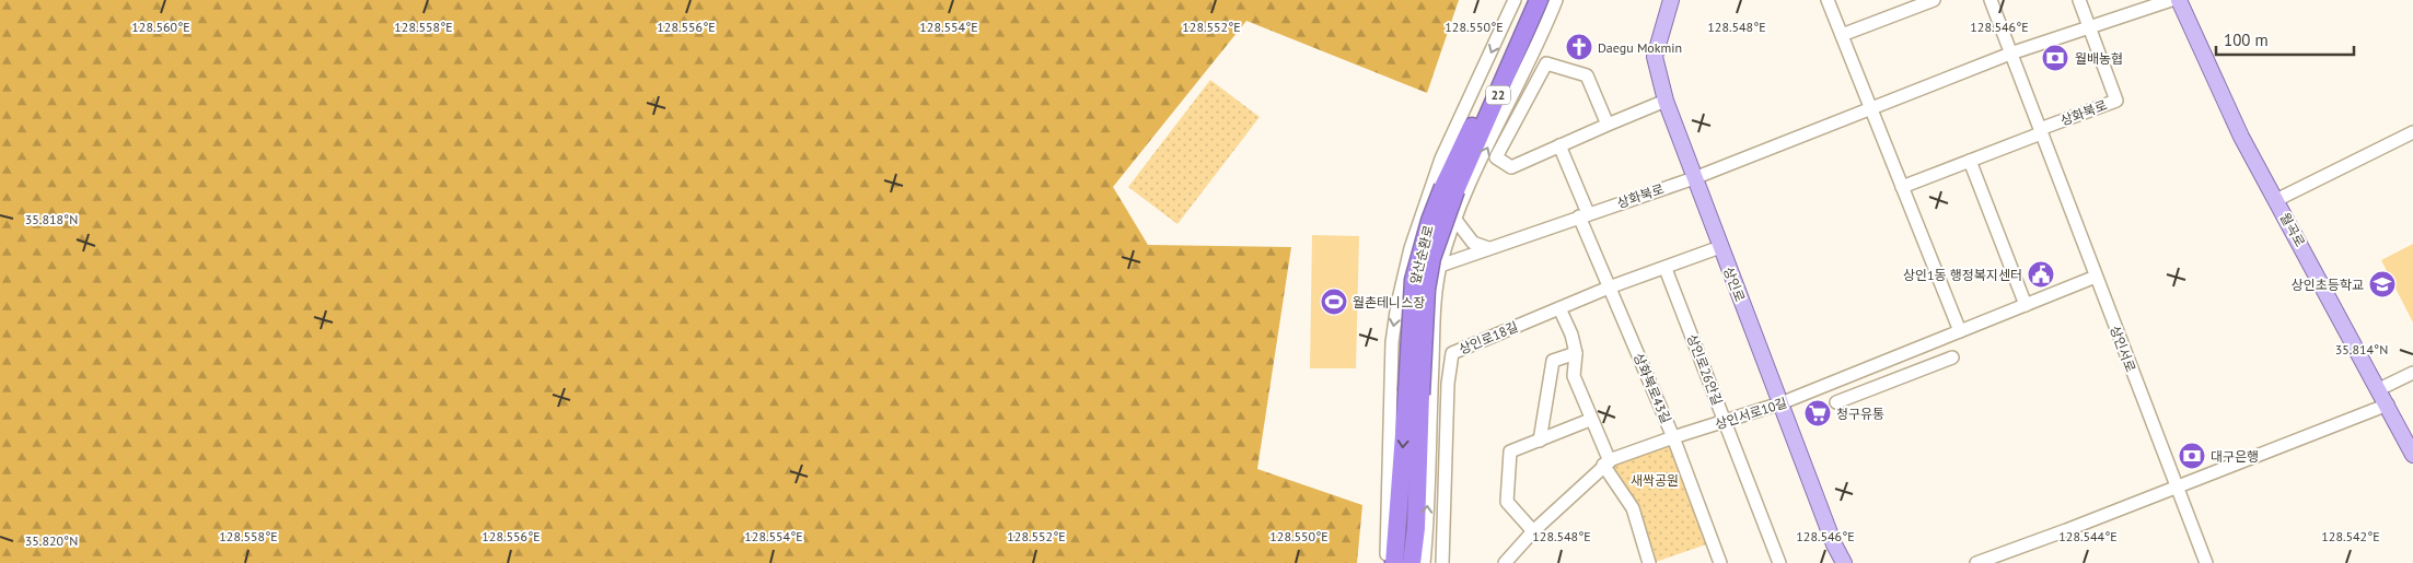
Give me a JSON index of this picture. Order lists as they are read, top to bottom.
{
  "streets": {
    "highway": ["22", "앞산순환로"],
    "main road": ["월곡로", "상인로"],
    "street": [
      "상화북로",
      "상인로18길",
      "상인서로",
      "상인로26안길",
      "상화북로43길",
      "상인서로10길"
    ]
  },
  "crossings": [
    ["상화북로", "상인로"],
    ["상화북로", "상인서로"],
    ["상화북로", "상화북로43길"],
    ["상인로", "상인로18길"],
    ["상인로", "상인서로10길"],
    ["상인로18길", "상인로26안길"],
    ["상인로18길", "상화북로43길"],
    ["상인서로", "상인서로10길"],
    ["상인로26안길", "상인서로10길"],
    ["상화북로43길", "상인서로10길"]
  ],
  "parks": ["새싹공원"],
  "places": {
    "church": ["Daegu Mokmin"],
    "bank": ["월배농협", "대구은행"],
    "public building": ["상인1동 행정복지센터"],
    "school or university": ["상인초등학교"],
    "sports": ["월촌테니스장"],
    "supermarket": ["청구유통"]
  },
  "scale_bar": "100 m",
  "coordinates": [
    "128.560°E",
    "128.558°E",
    "128.556°E",
    "128.554°E",
    "128.552°E",
    "128.550°E",
    "128.548°E",
    "128.546°E",
    "35.818°N",
    "35.814°N",
    "128.544°E",
    "128.542°E",
    "35.820°N"
  ]
}
